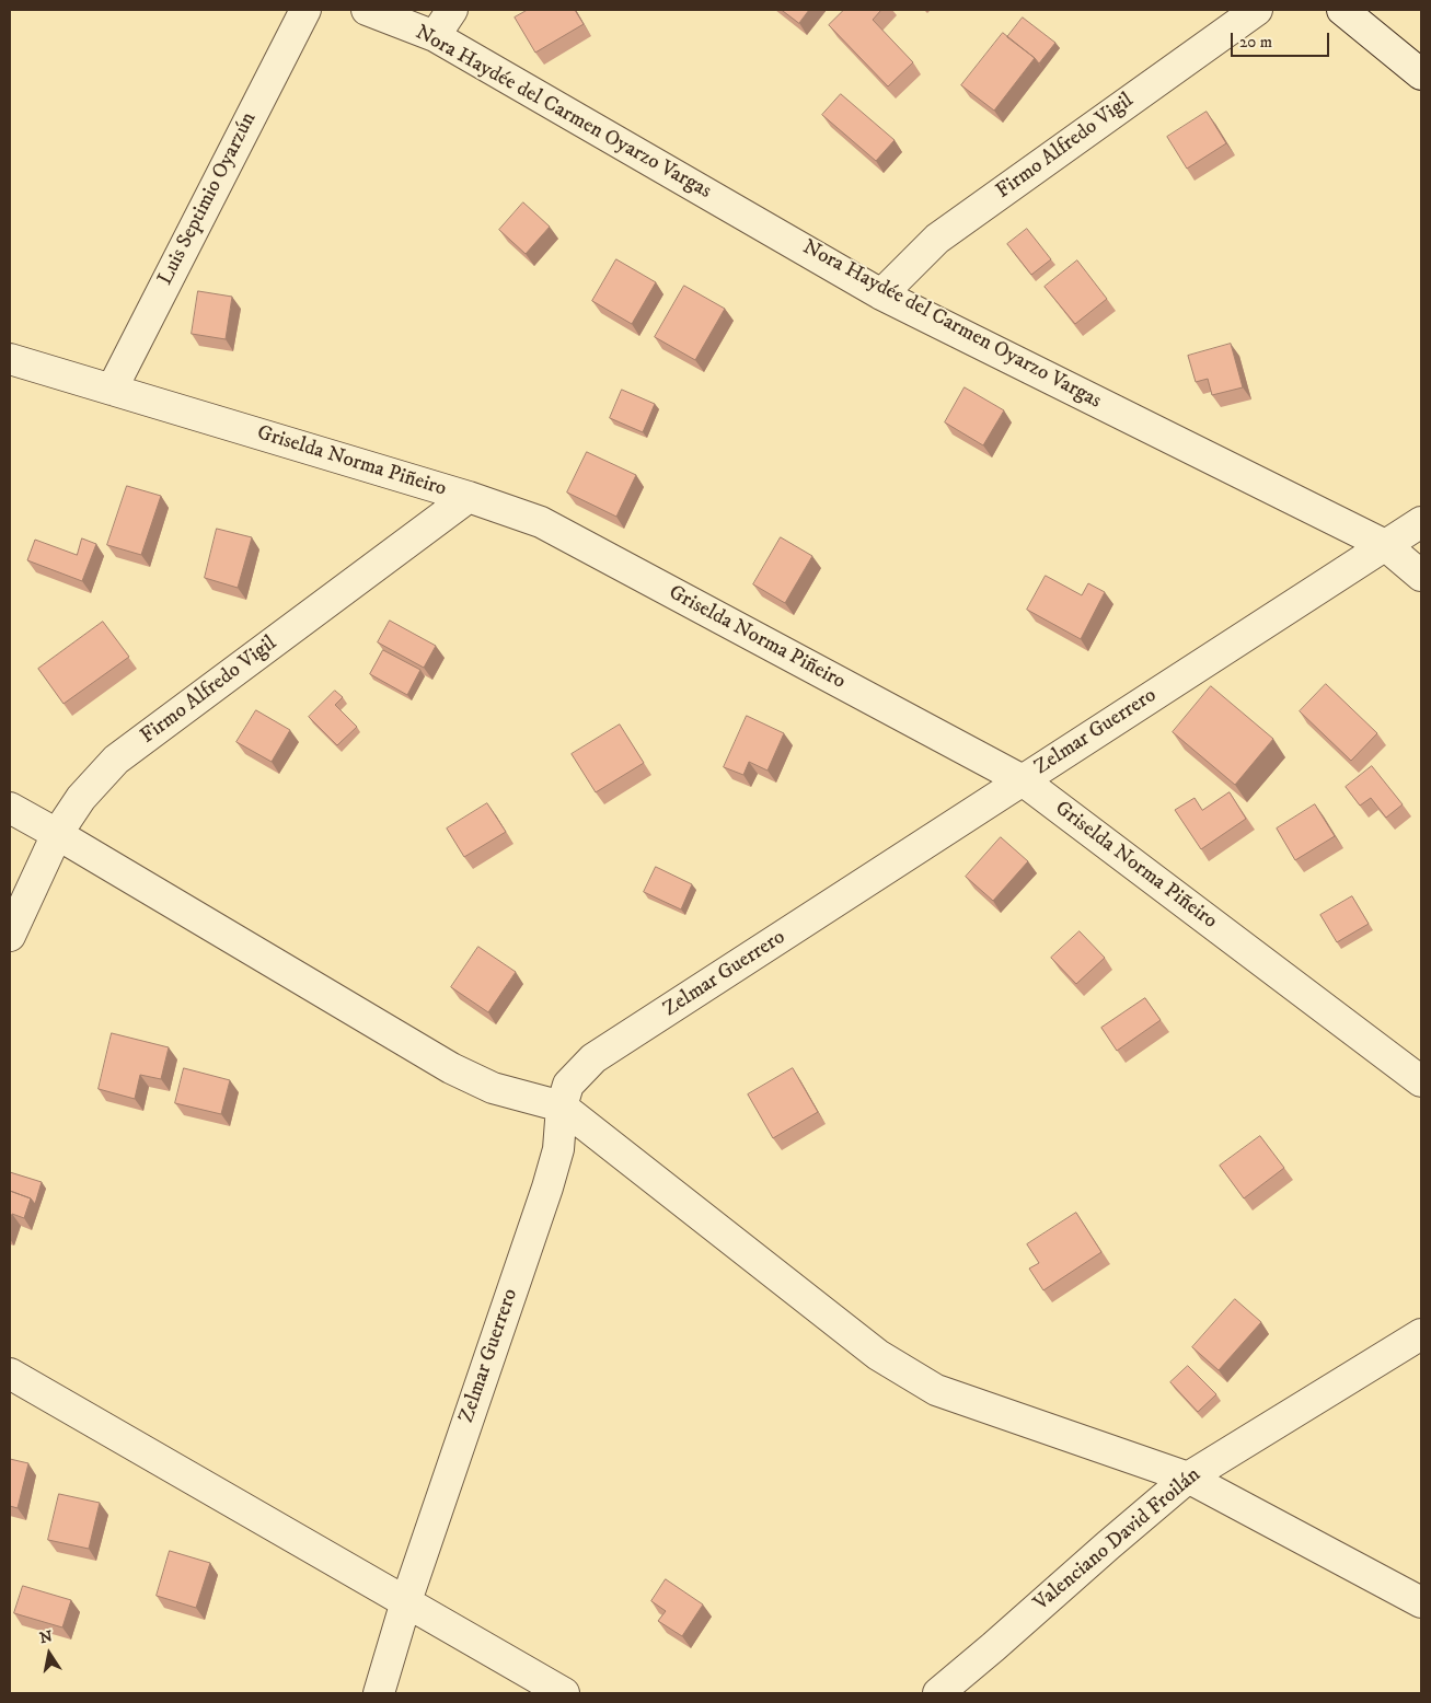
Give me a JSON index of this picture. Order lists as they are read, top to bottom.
{
  "streets": {
    "street": [
      "Nora Haydée del Carmen Oyarzo Vargas",
      "Firmo Alfredo Vigil",
      "Luis Septimio Oyarzún",
      "Griselda Norma Piñeiro",
      "Zelmar Guerrero",
      "Valenciano David Froilán"
    ]
  },
  "crossings": [
    ["Nora Haydée del Carmen Oyarzo Vargas", "Firmo Alfredo Vigil"],
    ["Nora Haydée del Carmen Oyarzo Vargas", "Zelmar Guerrero"],
    ["Firmo Alfredo Vigil", "Griselda Norma Piñeiro"],
    ["Luis Septimio Oyarzún", "Griselda Norma Piñeiro"],
    ["Griselda Norma Piñeiro", "Zelmar Guerrero"]
  ],
  "scale_bar": "20 m",
  "north": "top"
}
